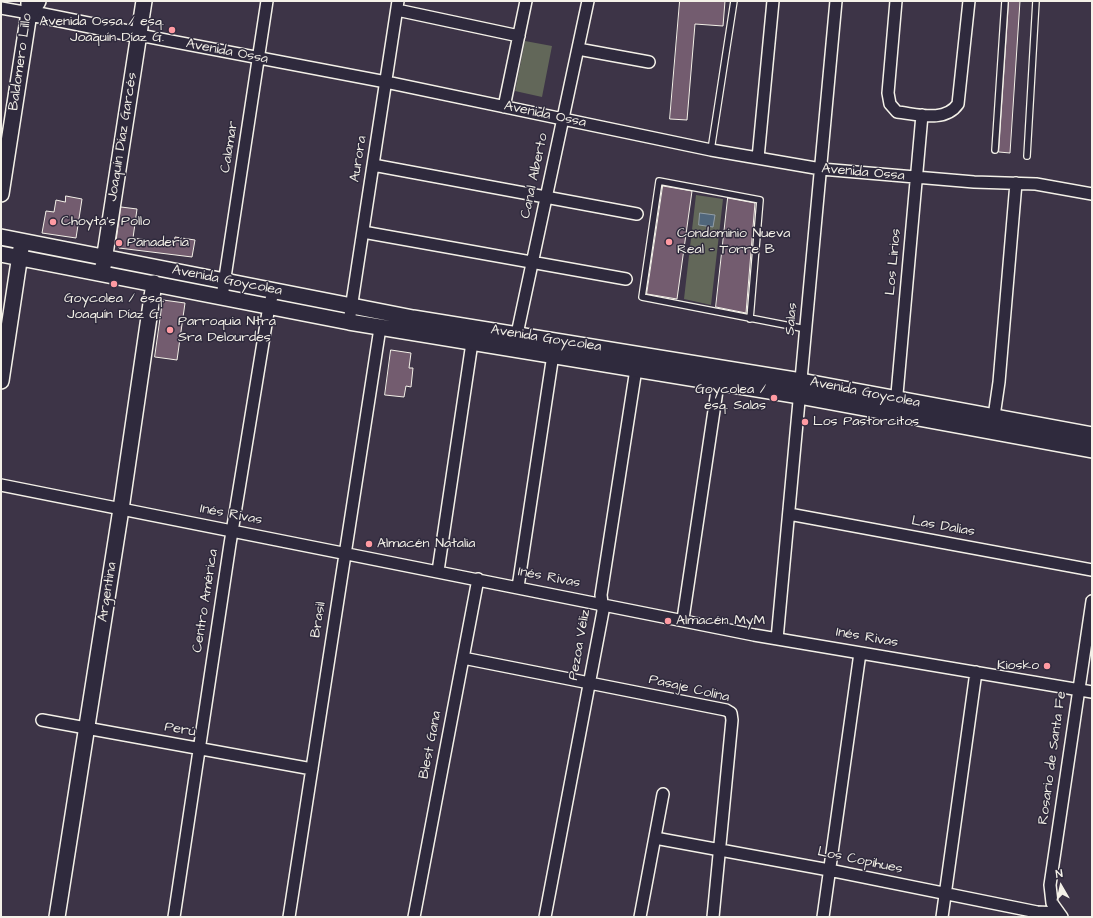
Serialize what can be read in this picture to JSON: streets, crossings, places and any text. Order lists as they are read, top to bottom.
{
  "streets": {
    "street": [
      "Avenida Ossa",
      "Baldomero Lillo",
      "Joaquín Díaz Garcés",
      "Calamar",
      "Aurora",
      "Canal Alberto",
      "Los Lirios",
      "Avenida Goycolea",
      "Salas",
      "Inés Rivas",
      "Las Dalias",
      "Argentina",
      "Centro América",
      "Brasil",
      "Pezoa Véliz",
      "Pasaje Colina",
      "Perú",
      "Blest Gana",
      "Rosario de Santa Fe",
      "Los Copihues"
    ]
  },
  "crossings": [
    ["Avenida Ossa", "Baldomero Lillo"],
    ["Avenida Ossa", "Joaquín Díaz Garcés"],
    ["Avenida Ossa", "Calamar"],
    ["Avenida Ossa", "Aurora"],
    ["Avenida Ossa", "Canal Alberto"],
    ["Avenida Ossa", "Los Lirios"],
    ["Avenida Ossa", "Salas"],
    ["Joaquín Díaz Garcés", "Avenida Goycolea"],
    ["Calamar", "Avenida Goycolea"],
    ["Aurora", "Avenida Goycolea"],
    ["Canal Alberto", "Avenida Goycolea"],
    ["Los Lirios", "Avenida Goycolea"],
    ["Avenida Goycolea", "Salas"],
    ["Avenida Goycolea", "Argentina"],
    ["Avenida Goycolea", "Centro América"],
    ["Avenida Goycolea", "Brasil"],
    ["Avenida Goycolea", "Pezoa Véliz"],
    ["Salas", "Inés Rivas"],
    ["Salas", "Las Dalias"],
    ["Inés Rivas", "Argentina"],
    ["Inés Rivas", "Centro América"],
    ["Inés Rivas", "Brasil"],
    ["Inés Rivas", "Pezoa Véliz"],
    ["Inés Rivas", "Blest Gana"],
    ["Inés Rivas", "Rosario de Santa Fe"],
    ["Argentina", "Perú"],
    ["Centro América", "Perú"],
    ["Brasil", "Perú"],
    ["Pezoa Véliz", "Pasaje Colina"],
    ["Pasaje Colina", "Blest Gana"],
    ["Pasaje Colina", "Los Copihues"],
    ["Rosario de Santa Fe", "Los Copihues"]
  ],
  "places": [
    "Avenida Ossa / esq. Joaquín Díaz G.",
    "Choyta's Pollo",
    "Condominio Nueva Real - Torre B",
    "Panadería",
    "Goycolea / esq. Joaquín Díaz G.",
    "Parroquia Ntra Sra Delourdes",
    "Goycolea / esq. Salas",
    "Los Pastorcitos",
    "Almacén Natalia",
    "Almacén MyM",
    "Kiosko"
  ],
  "north": "top"
}
